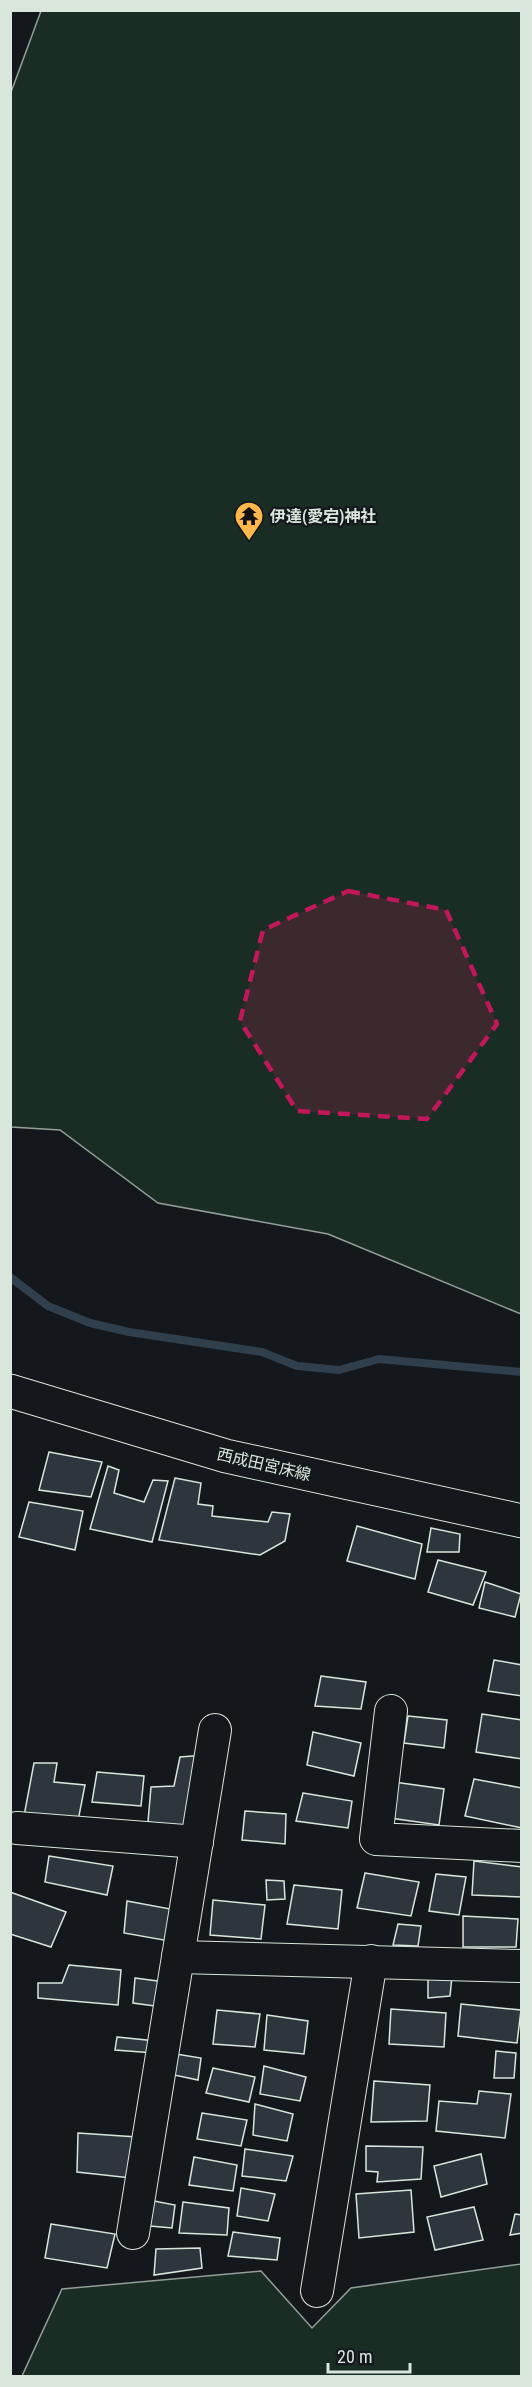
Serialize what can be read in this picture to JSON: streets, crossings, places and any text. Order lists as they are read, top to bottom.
{
  "streets": {
    "main road": ["西成田宮床線"]
  },
  "places": {
    "temple": ["伊達(愛宕)神社"]
  },
  "scale_bar": "20 m"
}
